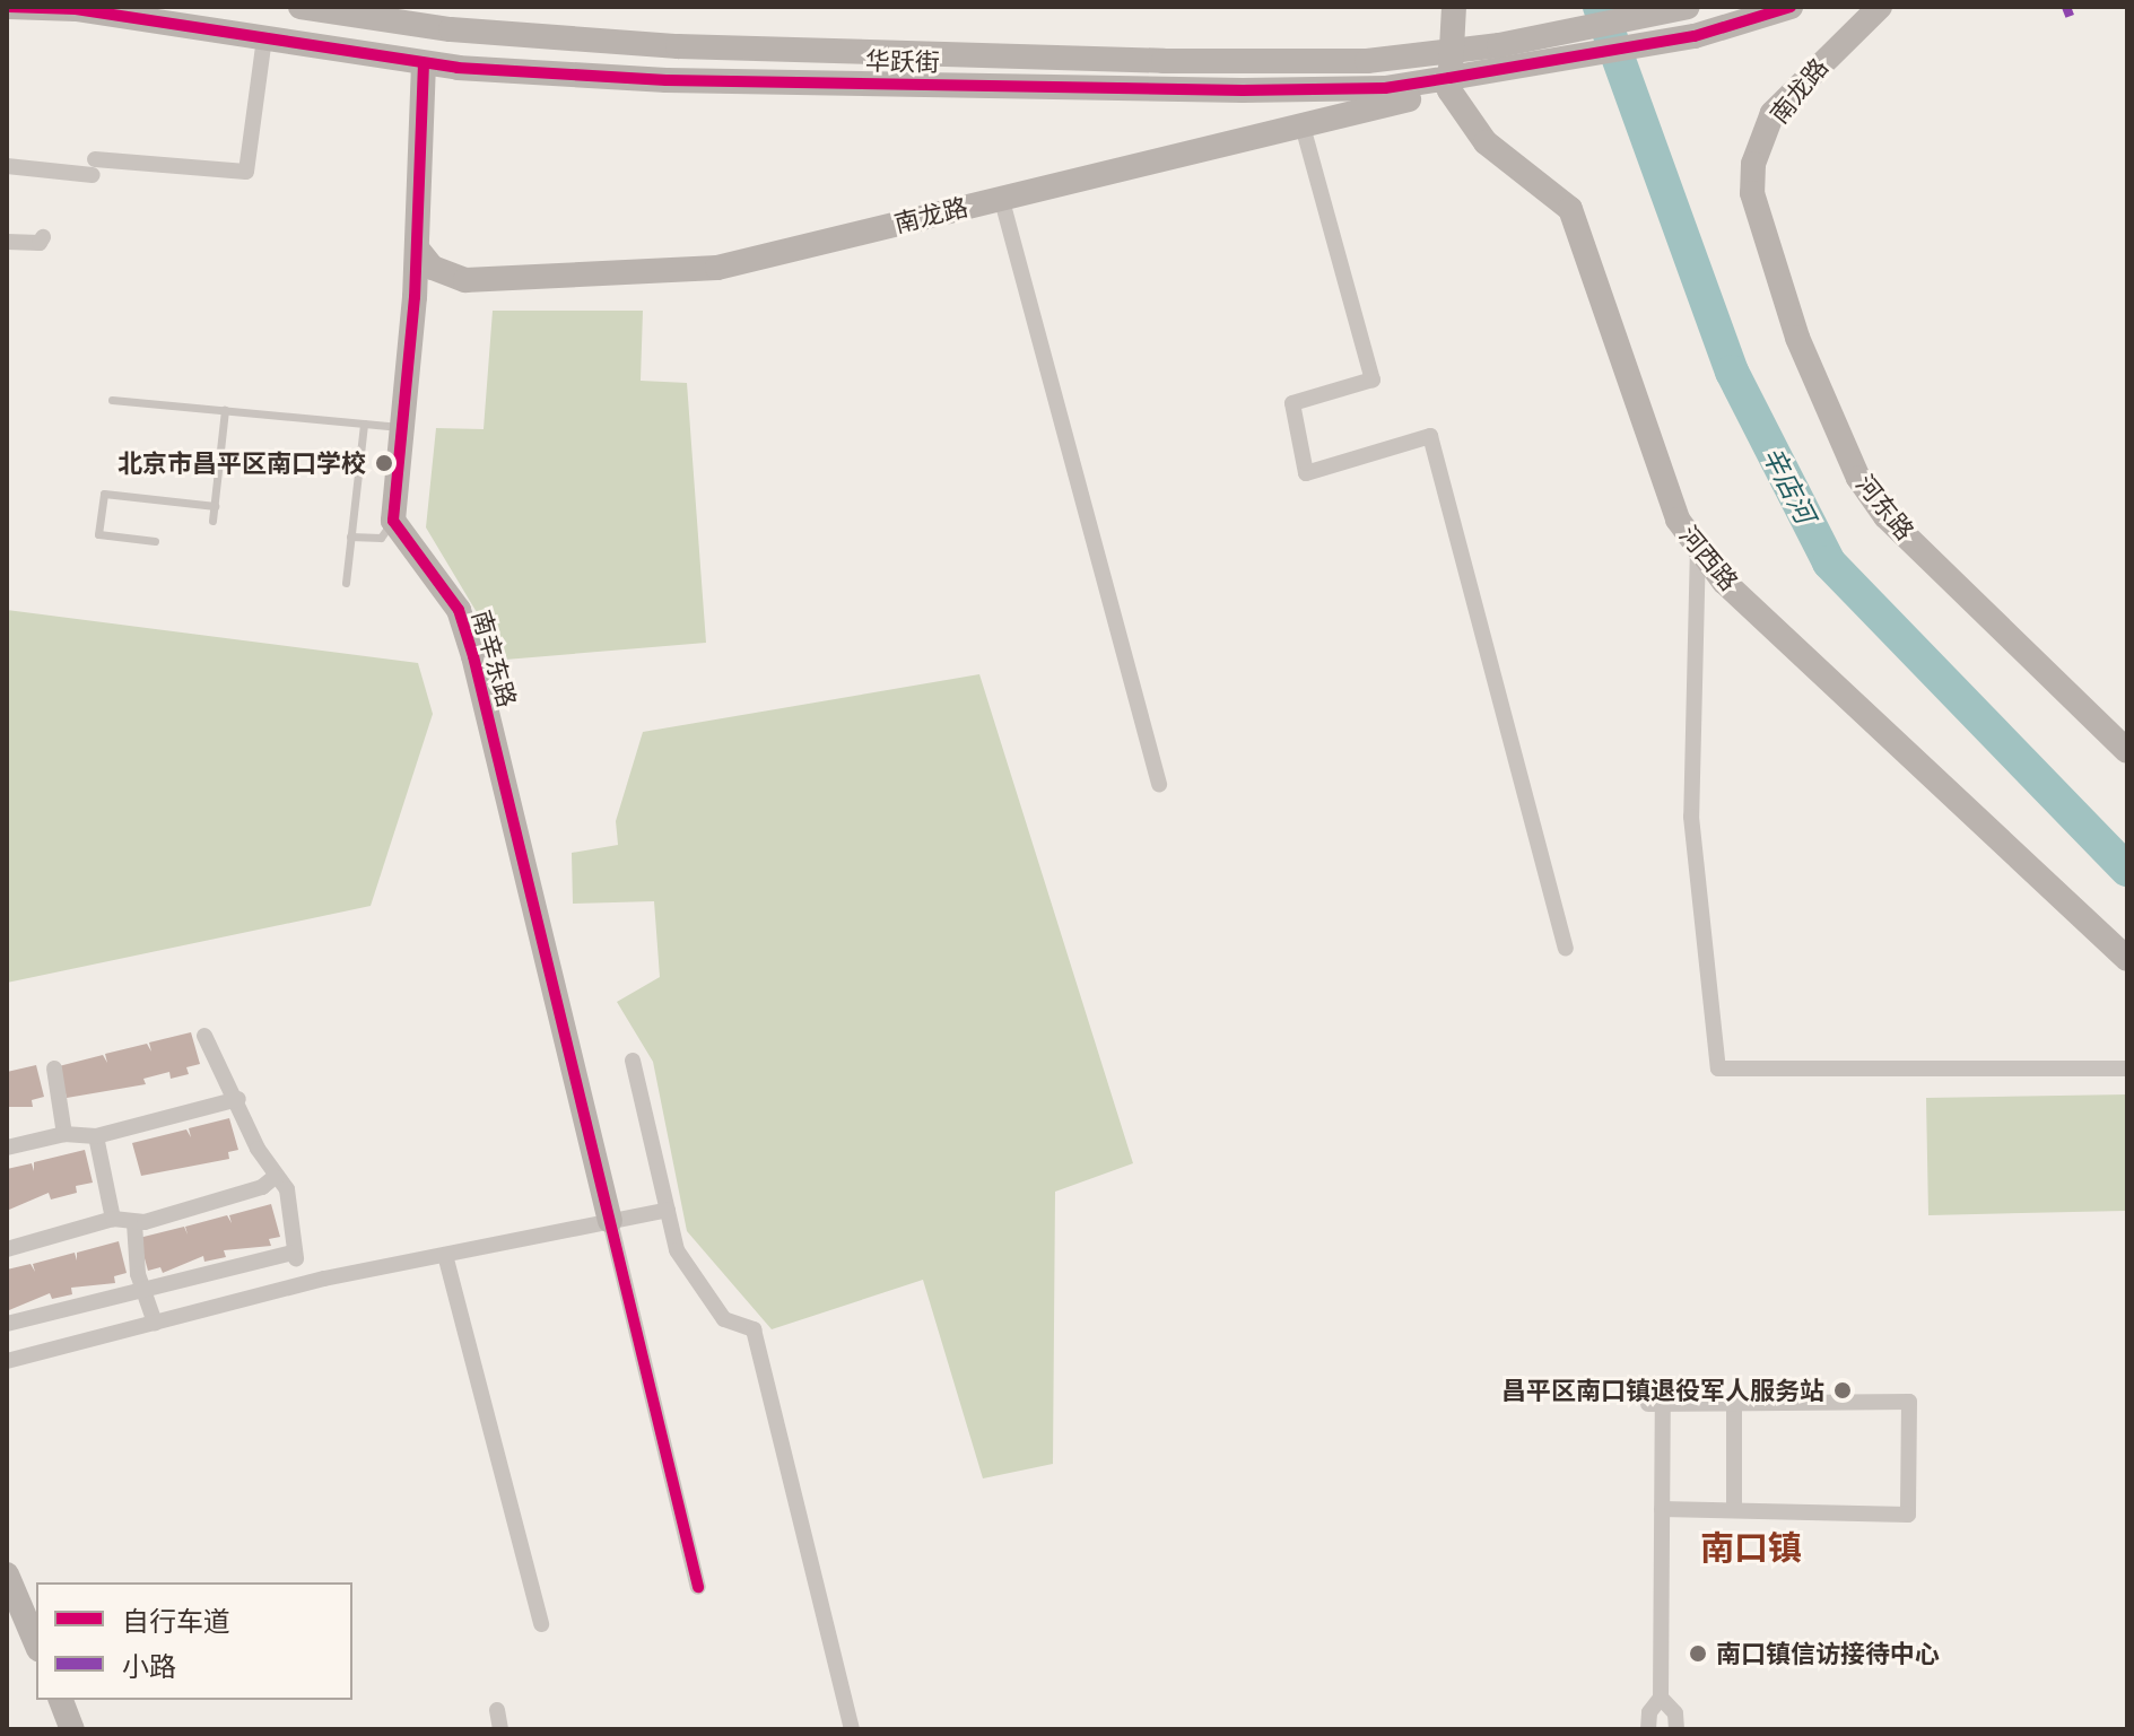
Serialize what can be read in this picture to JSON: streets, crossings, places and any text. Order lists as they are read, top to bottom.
{
  "streets": {
    "street": [
      "华跃街",
      "南龙路",
      "河东路",
      "河西路",
      "南辛东路"
    ]
  },
  "crossings": [
    ["华跃街", "南龙路"],
    ["华跃街", "河西路"],
    ["南龙路", "河东路"],
    ["南龙路", "河西路"]
  ],
  "districts": ["南口镇"],
  "water": ["辛店河"],
  "places": ["北京市昌平区南口学校", "昌平区南口镇退役军人服务站", "南口镇信访接待中心"],
  "legend": ["自行车道", "小路"]
}
